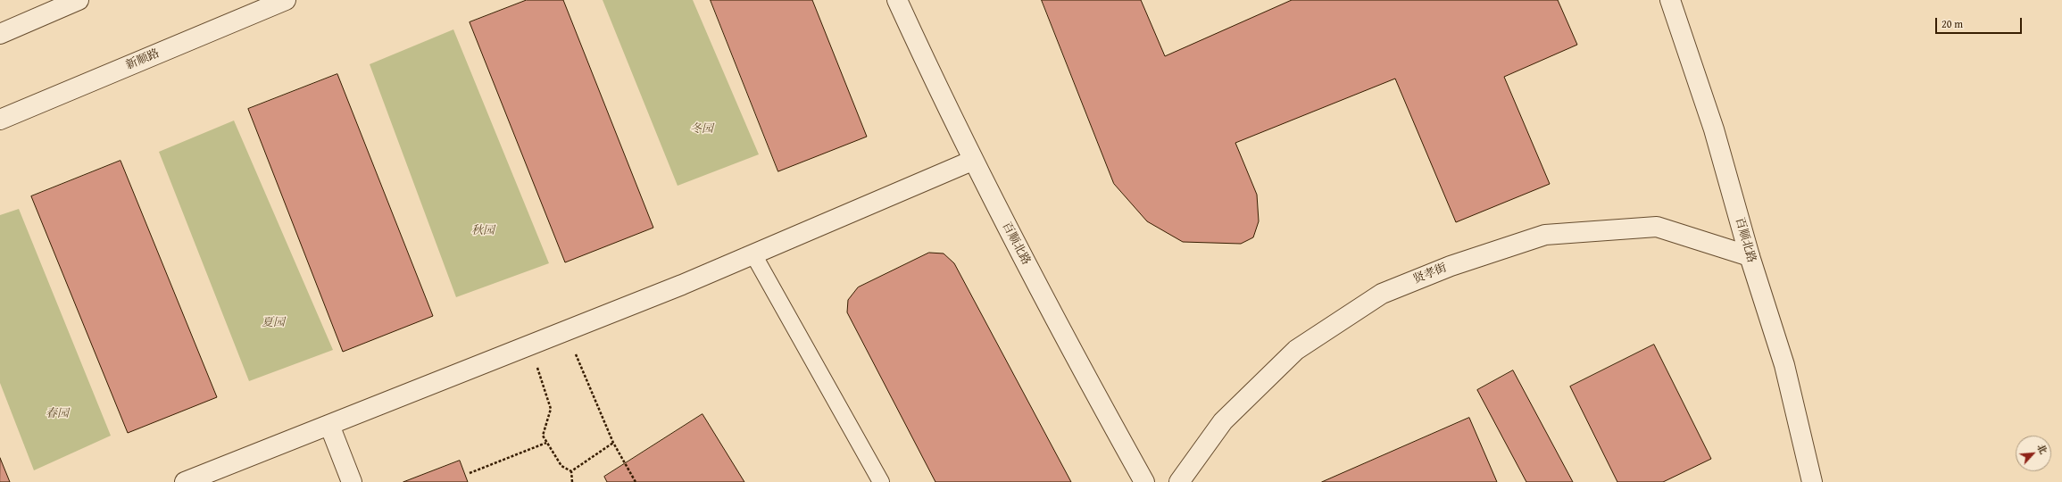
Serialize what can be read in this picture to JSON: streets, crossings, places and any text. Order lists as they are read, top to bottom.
{
  "streets": {
    "street": ["新顺路", "百顺北路", "贤孝街"]
  },
  "crossings": [
    ["百顺北路", "贤孝街"]
  ],
  "parks": [
    "冬园",
    "秋园",
    "夏园",
    "春园"
  ],
  "scale_bar": "20 m",
  "north": "top right"
}
